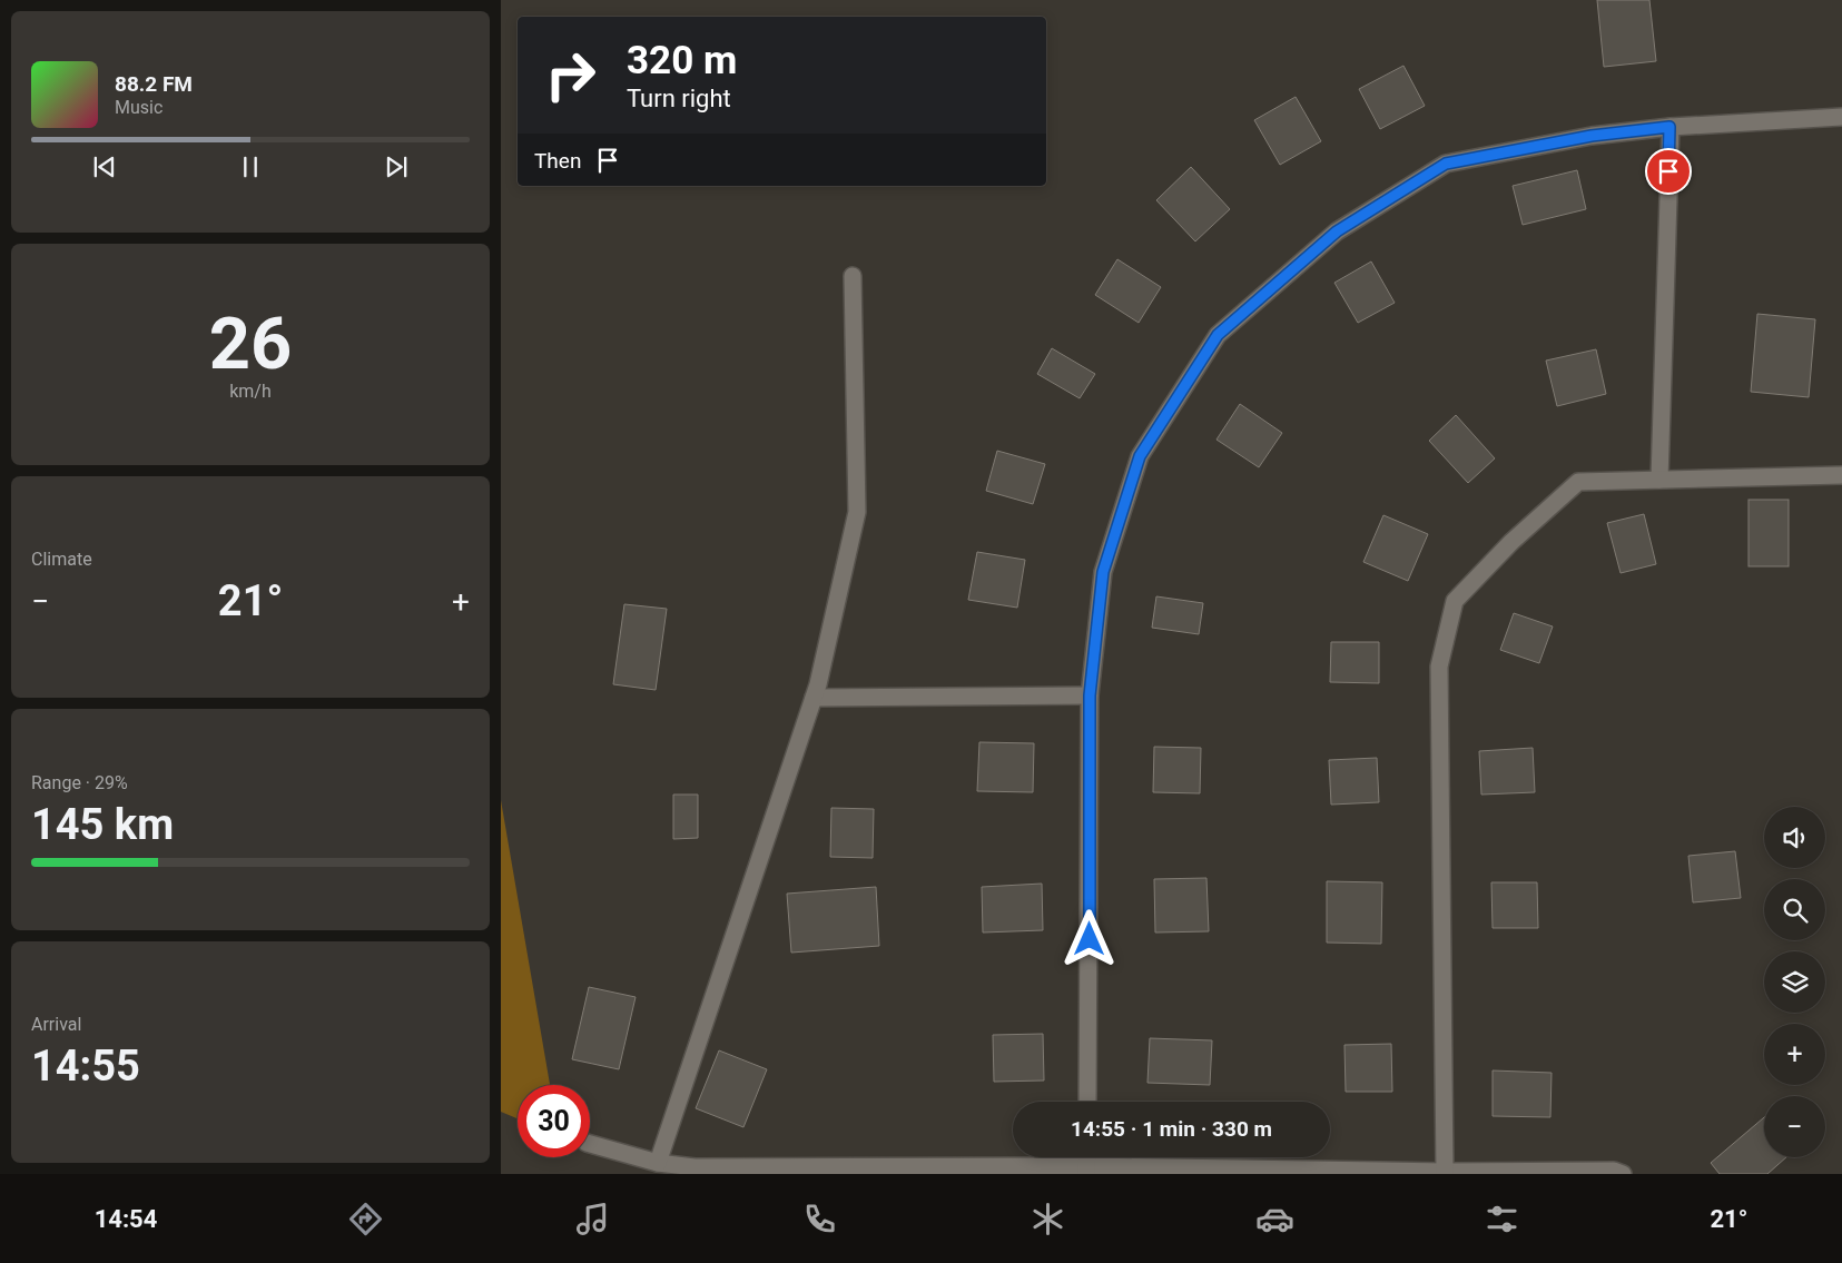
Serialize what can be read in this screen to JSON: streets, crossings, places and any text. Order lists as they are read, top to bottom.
{
  "page": {
    "turn": ["320 m", "Turn right"],
    "song": ["88.2 FM", "Music"],
    "then": "Then",
    "tile": [
      ["26", "km/h"],
      "Climate",
      ["Range · 29%", "145 km"],
      ["Arrival", "14:55"]
    ],
    "heat": ["−", "21°", "+"],
    "map_buttons": ["+", "−"],
    "limit": "30",
    "trip": "14:55 · 1 min · 330 m",
    "tabs": ["14:54", "21°"]
  }
}
